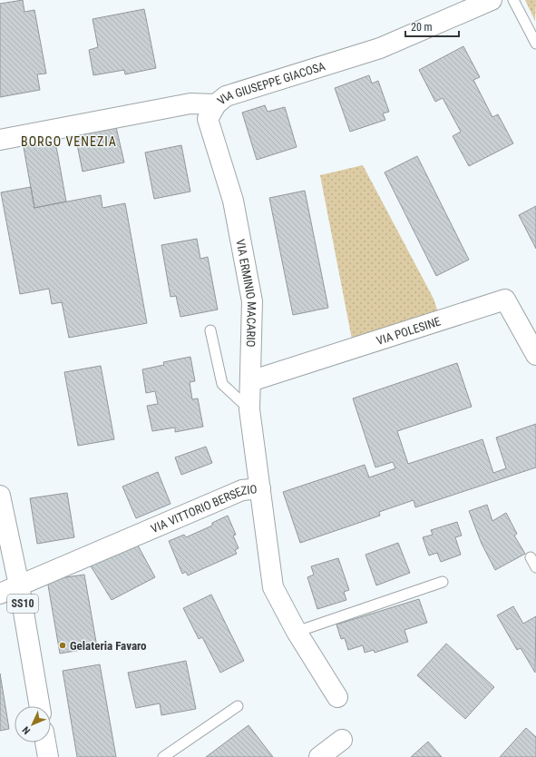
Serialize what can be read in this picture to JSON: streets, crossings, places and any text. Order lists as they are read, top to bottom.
{
  "streets": {
    "street": [
      "VIA GIUSEPPE GIACOSA",
      "VIA ERMINIO MACARIO",
      "VIA POLESINE",
      "VIA VITTORIO BERSEZIO",
      "SS10"
    ]
  },
  "crossings": [
    ["VIA GIUSEPPE GIACOSA", "VIA ERMINIO MACARIO"],
    ["VIA ERMINIO MACARIO", "VIA POLESINE"],
    ["VIA ERMINIO MACARIO", "VIA VITTORIO BERSEZIO"],
    ["VIA VITTORIO BERSEZIO", "SS10"]
  ],
  "districts": ["BORGO VENEZIA"],
  "places": ["Gelateria Favaro"],
  "scale_bar": "20 m",
  "north": "bottom left"
}
